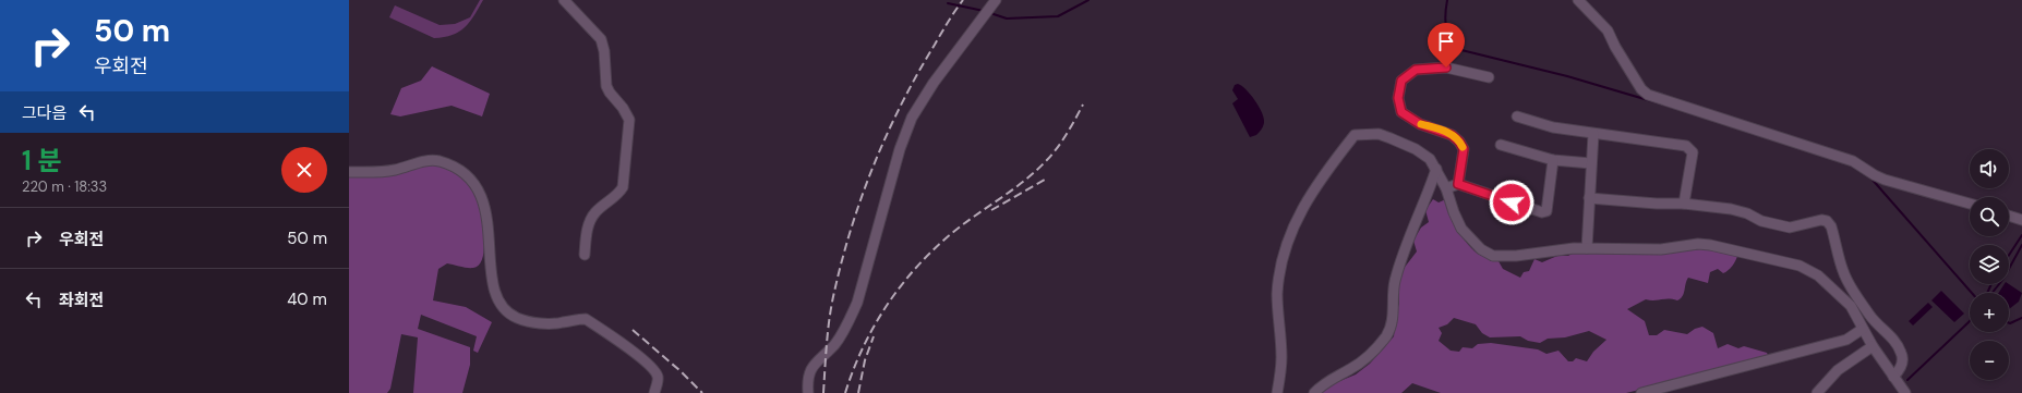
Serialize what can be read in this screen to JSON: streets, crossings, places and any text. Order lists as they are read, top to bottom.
{
  "page": {
    "turn": ["50 m", "우회전"],
    "then": "그다음",
    "heading": ["1 분", "220 m · 18:33"],
    "map_buttons": ["+", "−"],
    "list": [
      {
        "name": "우회전",
        "value": "50 m"
      },
      {
        "name": "좌회전",
        "value": "40 m"
      }
    ]
  }
}
